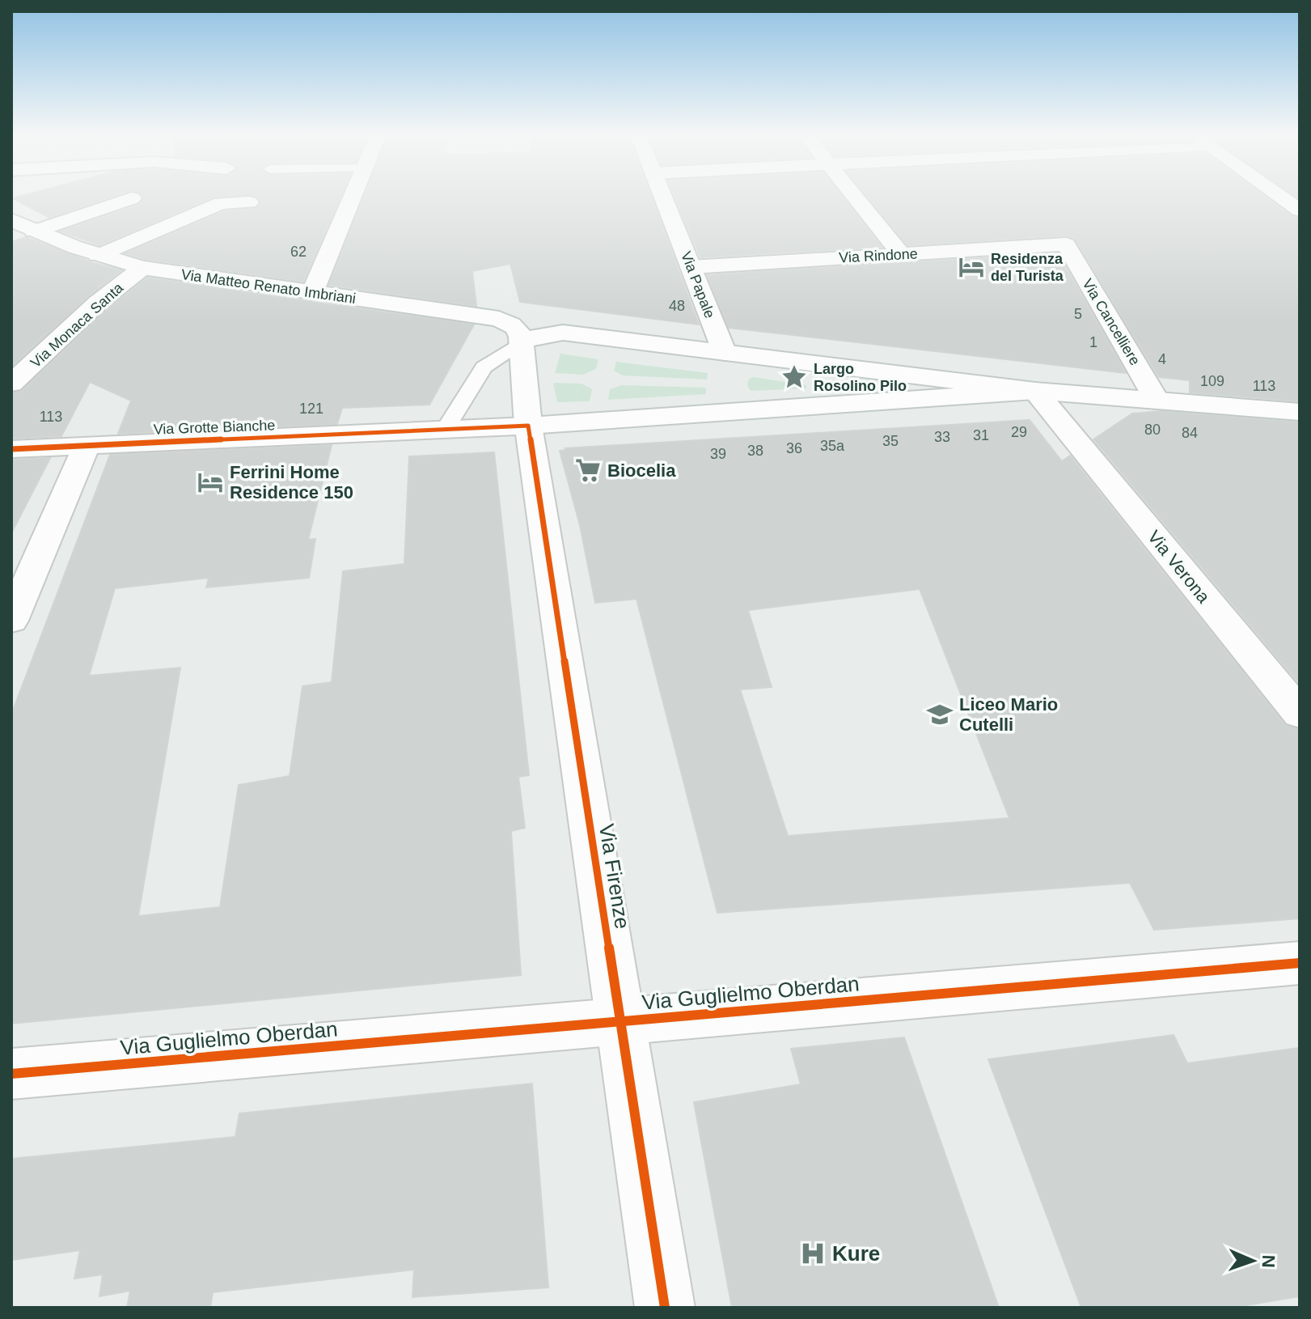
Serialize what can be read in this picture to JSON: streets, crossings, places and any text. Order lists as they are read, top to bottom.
{
  "streets": {
    "street": [
      "Via Rindone",
      "Via Papale",
      "Via Matteo Renato Imbriani",
      "Via Cancelliere",
      "Via Monaca Santa",
      "Via Grotte Bianche",
      "Via Verona",
      "Via Firenze",
      "Via Guglielmo Oberdan"
    ]
  },
  "crossings": [
    ["Via Rindone", "Via Papale"],
    ["Via Rindone", "Via Cancelliere"],
    ["Via Matteo Renato Imbriani", "Via Monaca Santa"],
    ["Via Matteo Renato Imbriani", "Via Firenze"],
    ["Via Grotte Bianche", "Via Verona"],
    ["Via Grotte Bianche", "Via Firenze"],
    ["Via Firenze", "Via Guglielmo Oberdan"]
  ],
  "places": {
    "hotel": ["Residenza del Turista", "Ferrini Home Residence 150"],
    "place": ["Largo Rosolino Pilo"],
    "supermarket": ["Biocelia"],
    "school or university": ["Liceo Mario Cutelli"],
    "hospital": ["Kure"]
  },
  "house_numbers": [
    "62",
    "48",
    "5",
    "1",
    "4",
    "109",
    "113",
    "121",
    "113",
    "80",
    "29",
    "84",
    "31",
    "33",
    "35",
    "35a",
    "36",
    "38",
    "39"
  ],
  "north": "right"
}
